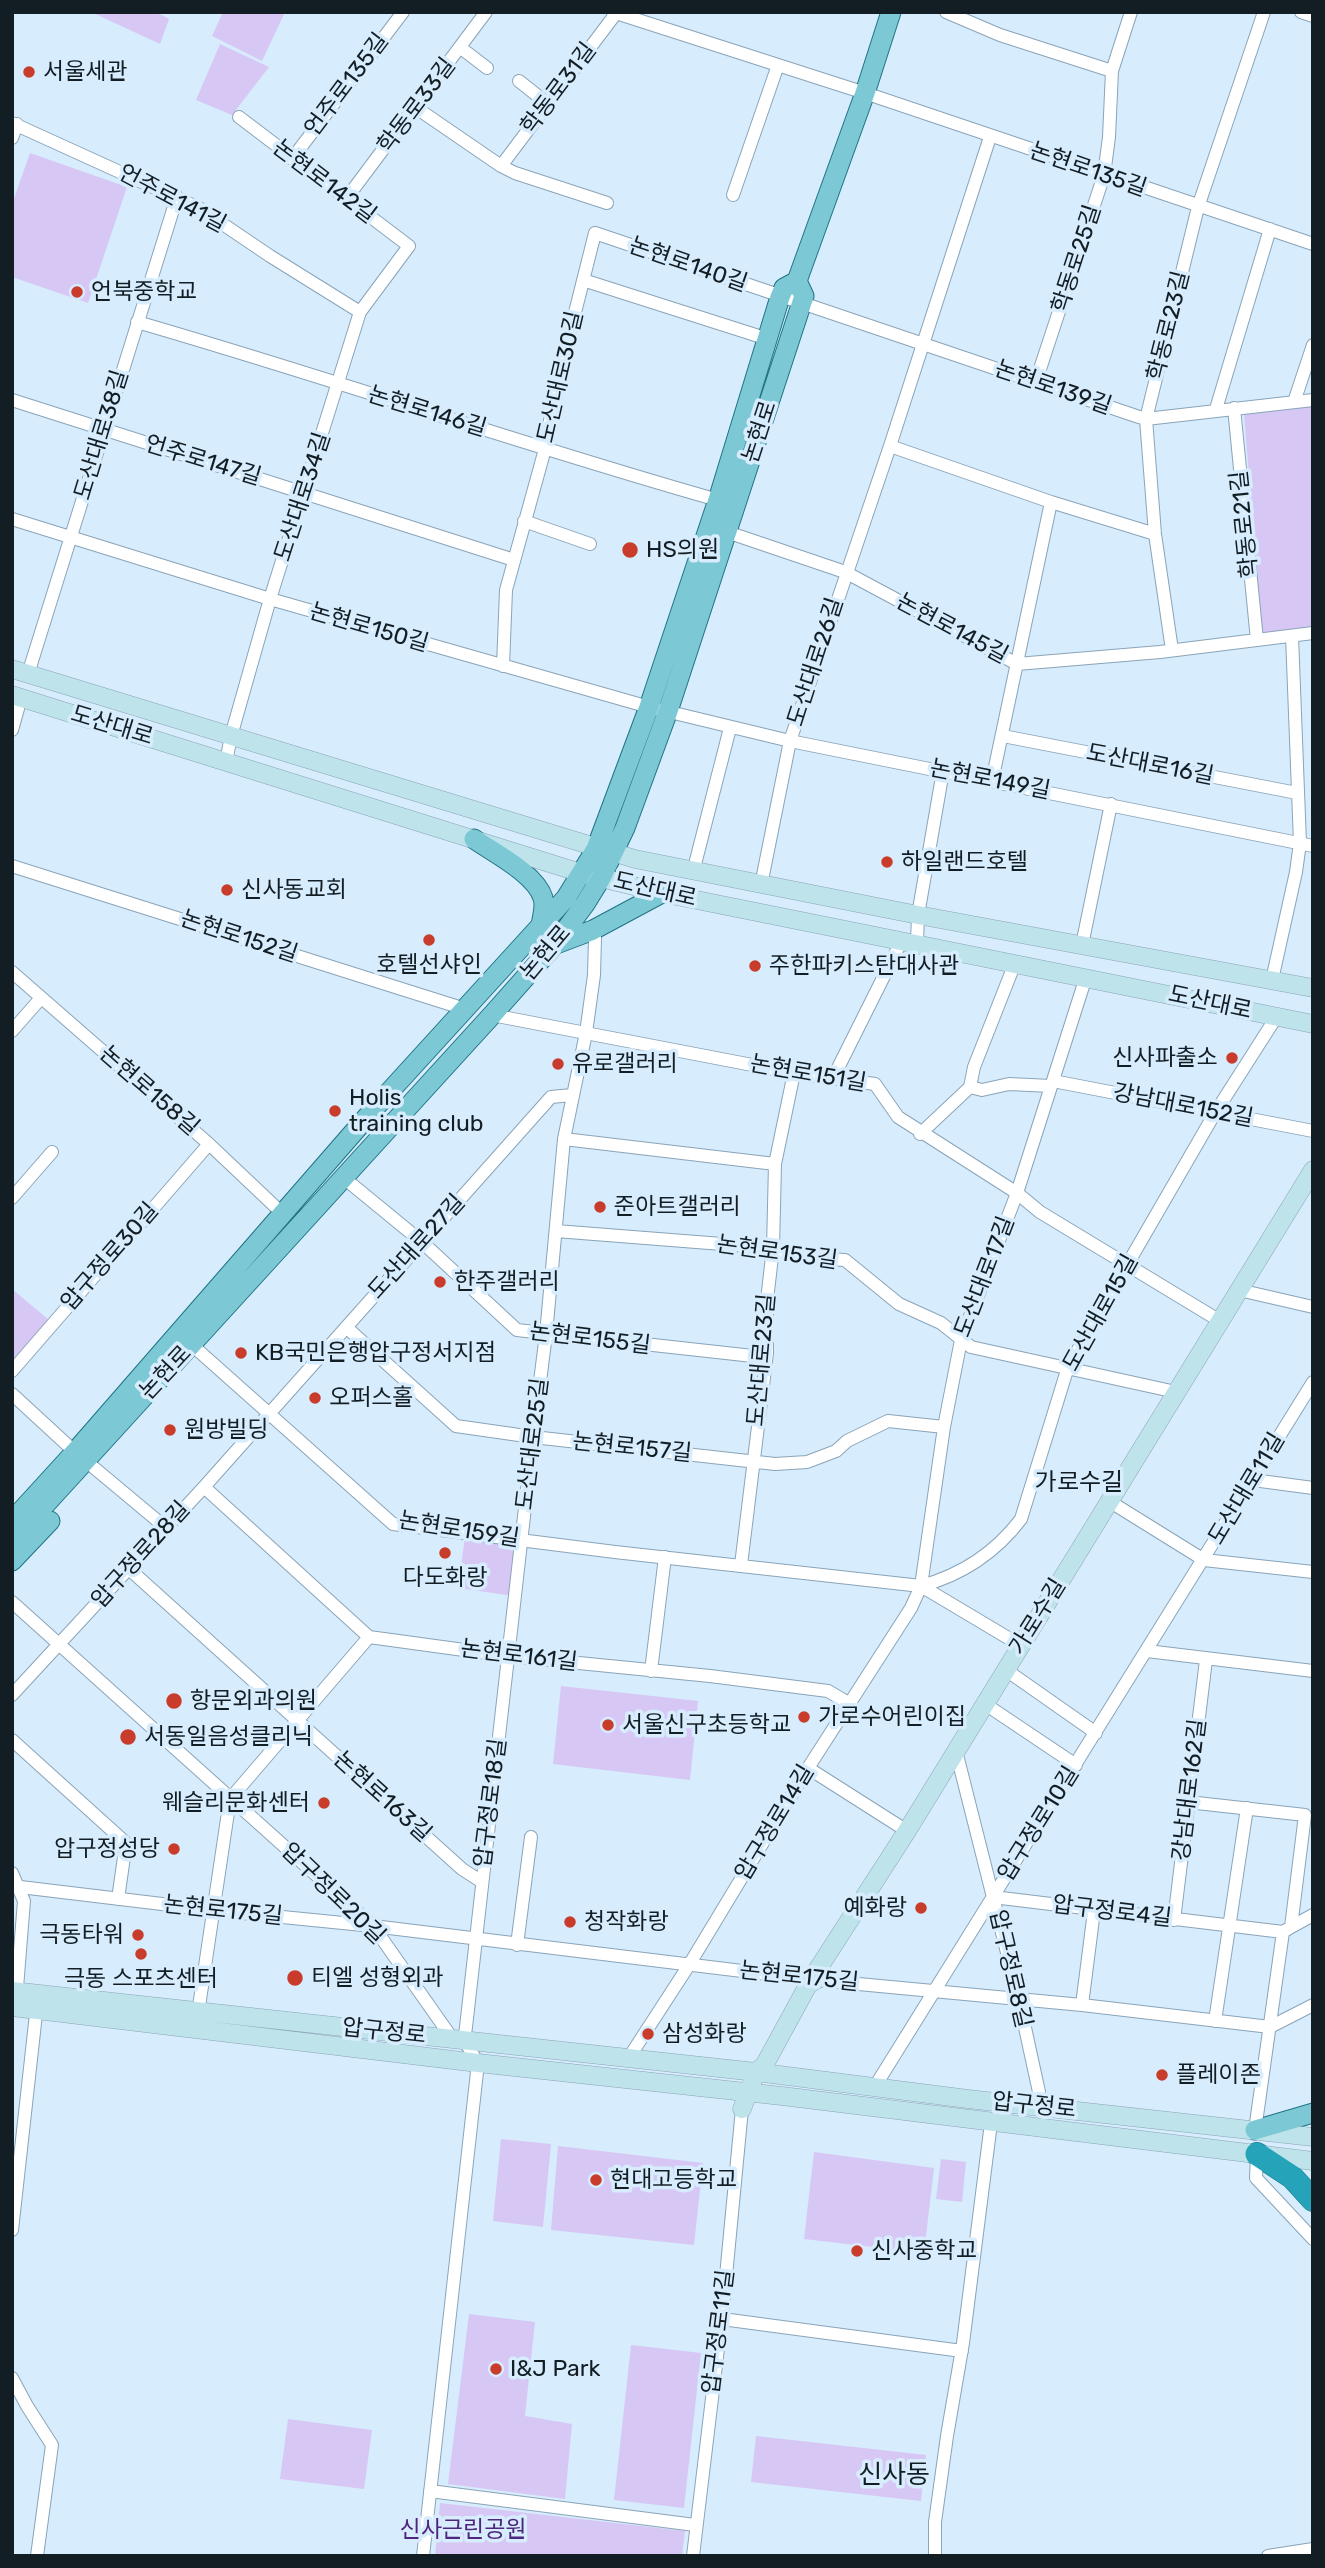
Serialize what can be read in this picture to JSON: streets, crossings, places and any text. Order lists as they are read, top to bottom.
{
  "streets": {
    "main road": [
      "논현로",
      "도산대로",
      "가로수길",
      "압구정로"
    ],
    "street": [
      "언주로135길",
      "학동로31길",
      "학동로33길",
      "논현로135길",
      "논현로142길",
      "언주로141길",
      "학동로25길",
      "논현로140길",
      "학동로23길",
      "도산대로30길",
      "논현로139길",
      "논현로146길",
      "도산대로38길",
      "언주로147길",
      "도산대로34길",
      "학동로21길",
      "논현로150길",
      "논현로145길",
      "도산대로26길",
      "도산대로16길",
      "논현로149길",
      "논현로152길",
      "논현로151길",
      "논현로158길",
      "강남대로152길",
      "도산대로27길",
      "논현로153길",
      "압구정로30길",
      "도산대로17길",
      "도산대로15길",
      "논현로155길",
      "도산대로23길",
      "도산대로25길",
      "논현로157길",
      "도산대로11길",
      "논현로159길",
      "압구정로28길",
      "논현로161길",
      "강남대로162길",
      "논현로163길",
      "압구정로18길",
      "압구정로14길",
      "압구정로10길",
      "압구정로20길",
      "논현로175길",
      "압구정로4길",
      "압구정로8길",
      "압구정로11길"
    ]
  },
  "crossings": [
    ["언주로135길", "논현로142길"],
    ["학동로31길", "논현로135길"],
    ["학동로33길", "논현로142길"],
    ["논현로135길", "학동로25길"],
    ["논현로135길", "학동로23길"],
    ["논현로135길", "논현로"],
    ["논현로135길", "도산대로26길"],
    ["논현로142길", "도산대로34길"],
    ["언주로141길", "도산대로38길"],
    ["언주로141길", "도산대로34길"],
    ["학동로25길", "논현로139길"],
    ["논현로140길", "도산대로30길"],
    ["논현로140길", "논현로139길"],
    ["논현로140길", "논현로"],
    ["학동로23길", "논현로139길"],
    ["학동로23길", "논현로145길"],
    ["도산대로30길", "논현로146길"],
    ["도산대로30길", "언주로147길"],
    ["도산대로30길", "논현로150길"],
    ["논현로139길", "논현로"],
    ["논현로139길", "학동로21길"],
    ["논현로139길", "도산대로26길"],
    ["논현로146길", "논현로"],
    ["논현로146길", "도산대로38길"],
    ["논현로146길", "도산대로34길"],
    ["논현로", "논현로150길"],
    ["논현로", "논현로145길"],
    ["논현로", "도산대로"],
    ["논현로", "논현로149길"],
    ["논현로", "논현로152길"],
    ["논현로", "논현로151길"],
    ["논현로", "논현로158길"],
    ["논현로", "논현로155길"],
    ["논현로", "논현로159길"],
    ["도산대로38길", "언주로147길"],
    ["도산대로38길", "논현로150길"],
    ["도산대로38길", "도산대로"],
    ["언주로147길", "도산대로34길"],
    ["도산대로34길", "논현로150길"],
    ["도산대로34길", "도산대로"],
    ["학동로21길", "논현로145길"],
    ["논현로150길", "논현로149길"],
    ["논현로145길", "도산대로26길"],
    ["도산대로26길", "도산대로"],
    ["도산대로26길", "논현로149길"],
    ["도산대로", "도산대로17길"],
    ["도산대로", "도산대로15길"],
    ["논현로151길", "도산대로17길"],
    ["논현로151길", "도산대로15길"],
    ["논현로151길", "도산대로23길"],
    ["논현로151길", "도산대로25길"],
    ["논현로151길", "가로수길"],
    ["논현로158길", "압구정로30길"],
    ["강남대로152길", "도산대로17길"],
    ["강남대로152길", "도산대로15길"],
    ["도산대로27길", "논현로155길"],
    ["도산대로27길", "도산대로25길"],
    ["도산대로27길", "논현로157길"],
    ["도산대로27길", "논현로159길"],
    ["도산대로27길", "압구정로28길"],
    ["논현로153길", "도산대로17길"],
    ["논현로153길", "도산대로15길"],
    ["논현로153길", "도산대로23길"],
    ["논현로153길", "도산대로25길"],
    ["논현로153길", "가로수길"],
    ["도산대로17길", "도산대로15길"],
    ["도산대로17길", "논현로157길"],
    ["도산대로17길", "논현로159길"],
    ["도산대로17길", "압구정로14길"],
    ["도산대로15길", "논현로159길"],
    ["도산대로15길", "압구정로14길"],
    ["논현로155길", "도산대로23길"],
    ["논현로155길", "도산대로25길"],
    ["도산대로23길", "논현로157길"],
    ["도산대로23길", "논현로159길"],
    ["도산대로25길", "논현로157길"],
    ["도산대로25길", "논현로159길"],
    ["도산대로25길", "압구정로18길"],
    ["도산대로11길", "압구정로10길"],
    ["논현로159길", "압구정로28길"],
    ["논현로159길", "가로수길"],
    ["논현로159길", "압구정로18길"],
    ["논현로159길", "압구정로14길"],
    ["압구정로28길", "논현로163길"],
    ["압구정로28길", "압구정로20길"],
    ["가로수길", "논현로175길"],
    ["가로수길", "압구정로8길"],
    ["가로수길", "압구정로"],
    ["논현로161길", "압구정로18길"],
    ["논현로161길", "압구정로14길"],
    ["강남대로162길", "압구정로4길"],
    ["논현로163길", "압구정로18길"],
    ["압구정로18길", "압구정로20길"],
    ["압구정로18길", "논현로175길"],
    ["압구정로18길", "압구정로"],
    ["압구정로14길", "논현로175길"],
    ["압구정로14길", "압구정로"],
    ["압구정로10길", "논현로175길"],
    ["압구정로10길", "압구정로4길"],
    ["압구정로10길", "압구정로8길"],
    ["압구정로10길", "압구정로"],
    ["압구정로20길", "논현로175길"],
    ["압구정로20길", "압구정로"],
    ["논현로175길", "압구정로8길"],
    ["압구정로4길", "압구정로8길"],
    ["압구정로8길", "압구정로"],
    ["압구정로", "압구정로11길"]
  ],
  "districts": ["가로수길", "신사동"],
  "parks": ["신사근린공원"],
  "places": [
    "서울세관",
    "언북중학교",
    "HS의원",
    "하일랜드호텔",
    "신사동교회",
    "호텔선샤인",
    "주한파키스탄대사관",
    "신사파출소",
    "유로갤러리",
    "Holis training club",
    "준아트갤러리",
    "한주갤러리",
    "KB국민은행압구정서지점",
    "오퍼스홀",
    "원방빌딩",
    "다도화랑",
    "항문외과의원",
    "가로수어린이집",
    "서울신구초등학교",
    "서동일음성클리닉",
    "웨슬리문화센터",
    "압구정성당",
    "예화랑",
    "청작화랑",
    "극동타워",
    "극동 스포츠센터",
    "티엘 성형외과",
    "삼성화랑",
    "플레이존",
    "현대고등학교",
    "신사중학교",
    "I&J Park"
  ]
}
